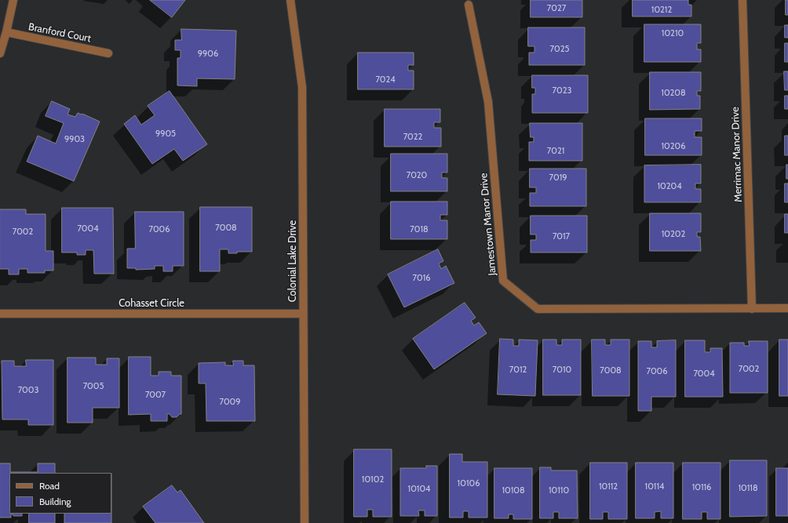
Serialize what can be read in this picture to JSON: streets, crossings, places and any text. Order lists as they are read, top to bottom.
{
  "streets": {
    "street": [
      "Branford Court",
      "Merrimac Manor Drive",
      "Jamestown Manor Drive",
      "Colonial Lake Drive",
      "Cohasset Circle"
    ]
  },
  "crossings": [
    ["Merrimac Manor Drive", "Jamestown Manor Drive"],
    ["Colonial Lake Drive", "Cohasset Circle"]
  ],
  "house_numbers": [
    "7027",
    "10212",
    "10210",
    "7025",
    "9906",
    "7024",
    "7023",
    "10208",
    "9905",
    "7022",
    "9903",
    "10206",
    "7021",
    "7020",
    "7019",
    "10204",
    "7008",
    "7004",
    "7006",
    "7018",
    "7002",
    "10202",
    "7017",
    "7016",
    "7002",
    "7012",
    "7010",
    "7008",
    "7006",
    "7004",
    "7005",
    "7003",
    "7007",
    "7009",
    "10102",
    "10106",
    "10112",
    "10114",
    "10116",
    "10118",
    "10104",
    "10108",
    "10110"
  ],
  "legend": ["Road", "Building"]
}
